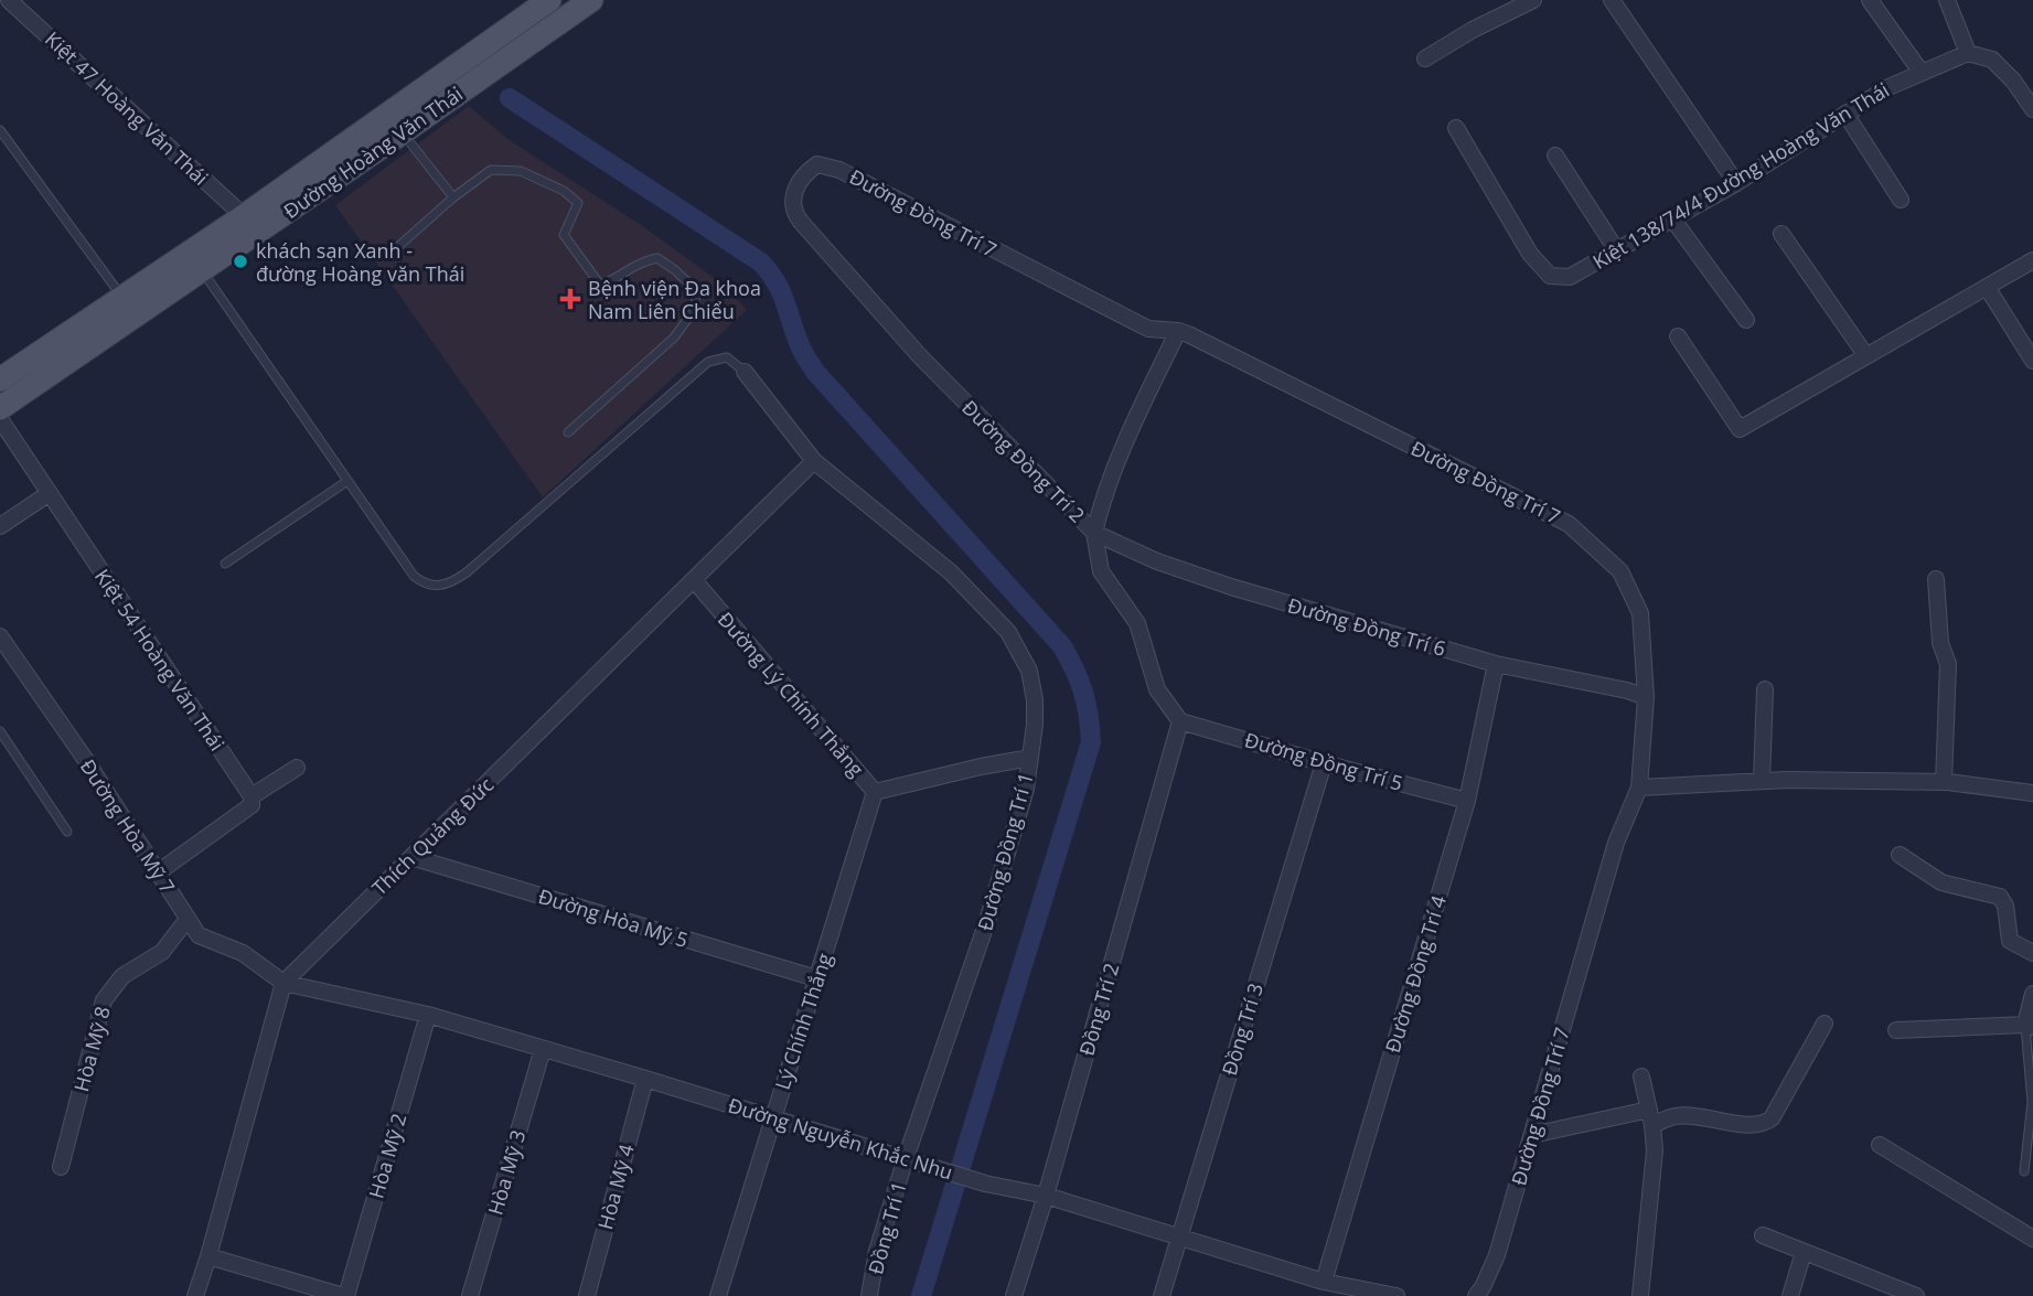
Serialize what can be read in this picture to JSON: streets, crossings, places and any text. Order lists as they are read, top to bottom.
{
  "streets": {
    "main road": ["Đường Hoàng Văn Thái"],
    "street": [
      "Kiệt 47 Hoàng Văn Thái",
      "Kiệt 138/74/4 Đường Hoàng Văn Thái",
      "Đường Đồng Trí 7",
      "Đường Đồng Trí 2",
      "Đường Đồng Trí 6",
      "Kiệt 54 Hoàng Văn Thái",
      "Đường Lý Chính Thắng",
      "Đường Đồng Trí 5",
      "Đường Hòa Mỹ 7",
      "Thích Quảng Đức",
      "Đường Đồng Trí 1",
      "Đường Hòa Mỹ 5",
      "Đường Đồng Trí 4",
      "Đồng Trí 2",
      "Lý Chính Thắng",
      "Đồng Trí 3",
      "Hòa Mỹ 8",
      "Đường Nguyễn Khắc Nhu",
      "Hòa Mỹ 2",
      "Hòa Mỹ 3",
      "Hòa Mỹ 4",
      "Đồng Trí 1"
    ]
  },
  "crossings": [
    ["Kiệt 47 Hoàng Văn Thái", "Đường Hoàng Văn Thái"],
    ["Đường Đồng Trí 7", "Đường Đồng Trí 2"],
    ["Đường Đồng Trí 7", "Đường Đồng Trí 6"],
    ["Đường Đồng Trí 2", "Đường Đồng Trí 6"],
    ["Đường Đồng Trí 2", "Đường Đồng Trí 5"],
    ["Đường Đồng Trí 2", "Đồng Trí 2"],
    ["Đường Đồng Trí 6", "Đường Đồng Trí 4"],
    ["Đường Lý Chính Thắng", "Thích Quảng Đức"],
    ["Đường Lý Chính Thắng", "Đường Đồng Trí 1"],
    ["Đường Lý Chính Thắng", "Lý Chính Thắng"],
    ["Đường Đồng Trí 5", "Đường Đồng Trí 4"],
    ["Đường Đồng Trí 5", "Đồng Trí 2"],
    ["Đường Đồng Trí 5", "Đồng Trí 3"],
    ["Đường Hòa Mỹ 7", "Thích Quảng Đức"],
    ["Đường Hòa Mỹ 7", "Hòa Mỹ 8"],
    ["Đường Hòa Mỹ 7", "Đường Nguyễn Khắc Nhu"],
    ["Thích Quảng Đức", "Đường Đồng Trí 1"],
    ["Thích Quảng Đức", "Đường Hòa Mỹ 5"],
    ["Thích Quảng Đức", "Đường Nguyễn Khắc Nhu"],
    ["Đường Đồng Trí 1", "Đường Nguyễn Khắc Nhu"],
    ["Đường Đồng Trí 1", "Đồng Trí 1"],
    ["Đường Hòa Mỹ 5", "Lý Chính Thắng"],
    ["Đường Đồng Trí 4", "Đường Nguyễn Khắc Nhu"],
    ["Đồng Trí 2", "Đường Nguyễn Khắc Nhu"],
    ["Lý Chính Thắng", "Đường Nguyễn Khắc Nhu"],
    ["Đồng Trí 3", "Đường Nguyễn Khắc Nhu"],
    ["Đường Nguyễn Khắc Nhu", "Hòa Mỹ 2"],
    ["Đường Nguyễn Khắc Nhu", "Hòa Mỹ 3"],
    ["Đường Nguyễn Khắc Nhu", "Hòa Mỹ 4"],
    ["Đường Nguyễn Khắc Nhu", "Đồng Trí 1"]
  ],
  "places": {
    "other": ["khách sạn Xanh - đường Hoàng văn Thái"],
    "health": ["Bệnh viện Đa khoa Nam Liên Chiểu"]
  }
}
